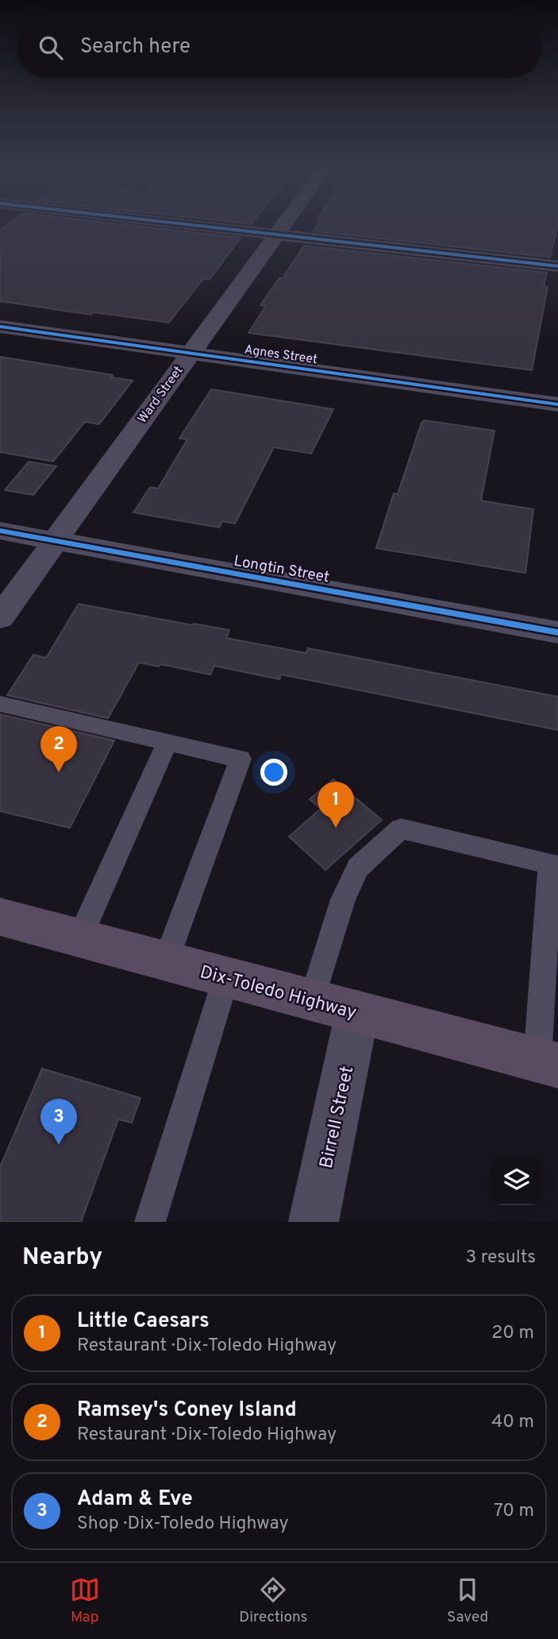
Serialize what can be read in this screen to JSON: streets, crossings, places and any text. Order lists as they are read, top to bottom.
{
  "streets": {
    "main road": ["Dix-Toledo Highway"],
    "street": [
      "Agnes Street",
      "Ward Street",
      "Longtin Street",
      "Birrell Street"
    ]
  },
  "crossings": [
    ["Agnes Street", "Ward Street"],
    ["Ward Street", "Longtin Street"],
    ["Dix-Toledo Highway", "Birrell Street"]
  ],
  "page": {
    "search": "Search here",
    "pins": ["2", "1", "3"],
    "heading": ["Nearby", "3 results"],
    "list": [
      {
        "mark": "1",
        "name": "Little Caesars",
        "note": "Restaurant · Dix-Toledo Highway",
        "value": "20 m"
      },
      {
        "mark": "2",
        "name": "Ramsey's Coney Island",
        "note": "Restaurant · Dix-Toledo Highway",
        "value": "40 m"
      },
      {
        "mark": "3",
        "name": "Adam & Eve",
        "note": "Shop · Dix-Toledo Highway",
        "value": "70 m"
      }
    ],
    "nav": ["Map", "Directions", "Saved"]
  }
}
